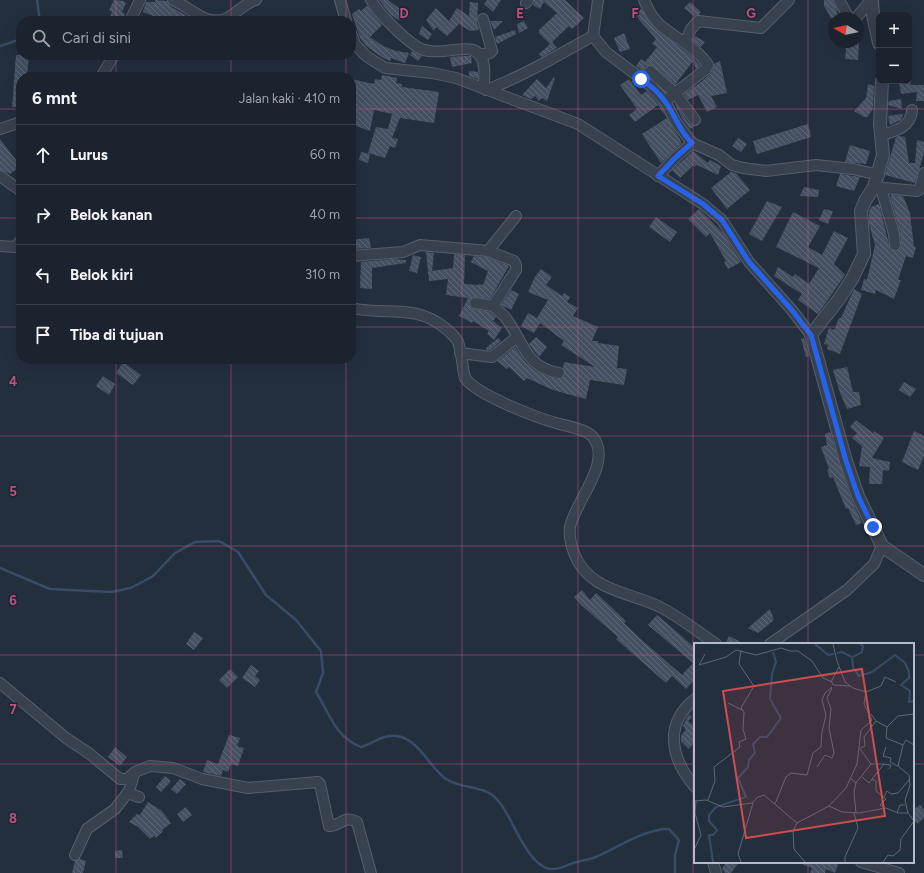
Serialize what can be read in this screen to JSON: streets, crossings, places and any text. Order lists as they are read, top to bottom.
{
  "north": "left",
  "page": {
    "map_buttons": ["+", "−"],
    "search": "Cari di sini",
    "heading": ["6 mnt", "Jalan kaki · 410 m"],
    "list": [
      ["Lurus", "60 m"],
      ["Belok kanan", "40 m"],
      ["Belok kiri", "310 m"],
      "Tiba di tujuan"
    ]
  },
  "grid": {
    "columns": [
      "D",
      "E",
      "F",
      "G"
    ],
    "rows": [
      "4",
      "5",
      "6",
      "7",
      "8"
    ]
  }
}
